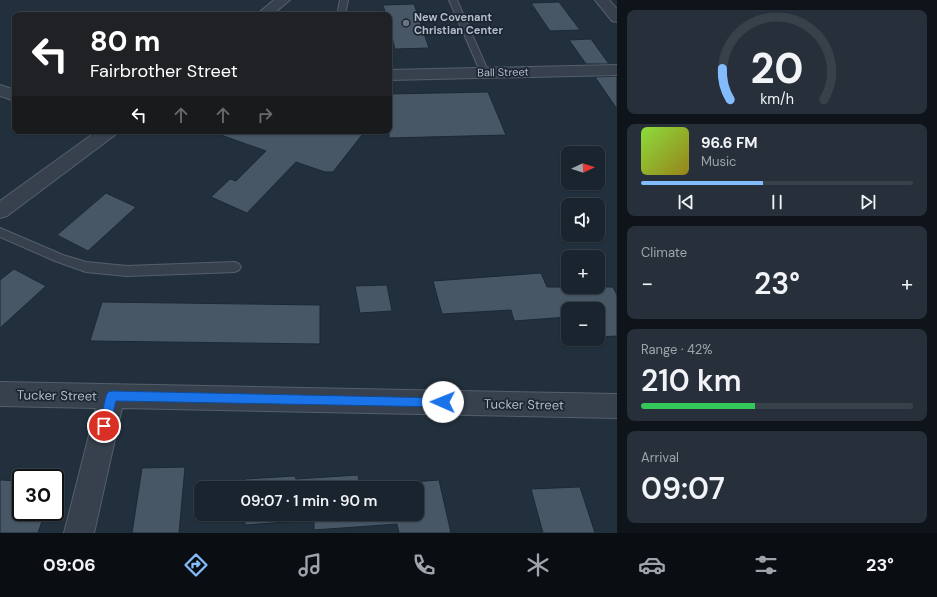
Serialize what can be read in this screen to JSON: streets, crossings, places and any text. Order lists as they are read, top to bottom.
{
  "streets": {
    "street": ["Ball Street", "Tucker Street"]
  },
  "places": ["New Covenant Christian Center"],
  "north": "right",
  "page": {
    "turn": ["80 m", "Fairbrother Street"],
    "song": ["96.6 FM", "Music"],
    "map_buttons": ["+", "−"],
    "tile": [
      "Climate",
      ["Range · 42%", "210 km"],
      ["Arrival", "09:07"]
    ],
    "heat": ["−", "23°", "+"],
    "limit": "30",
    "trip": "09:07 · 1 min · 90 m",
    "tabs": ["09:06", "23°"],
    "gauge": ["20", "km/h"]
  }
}
